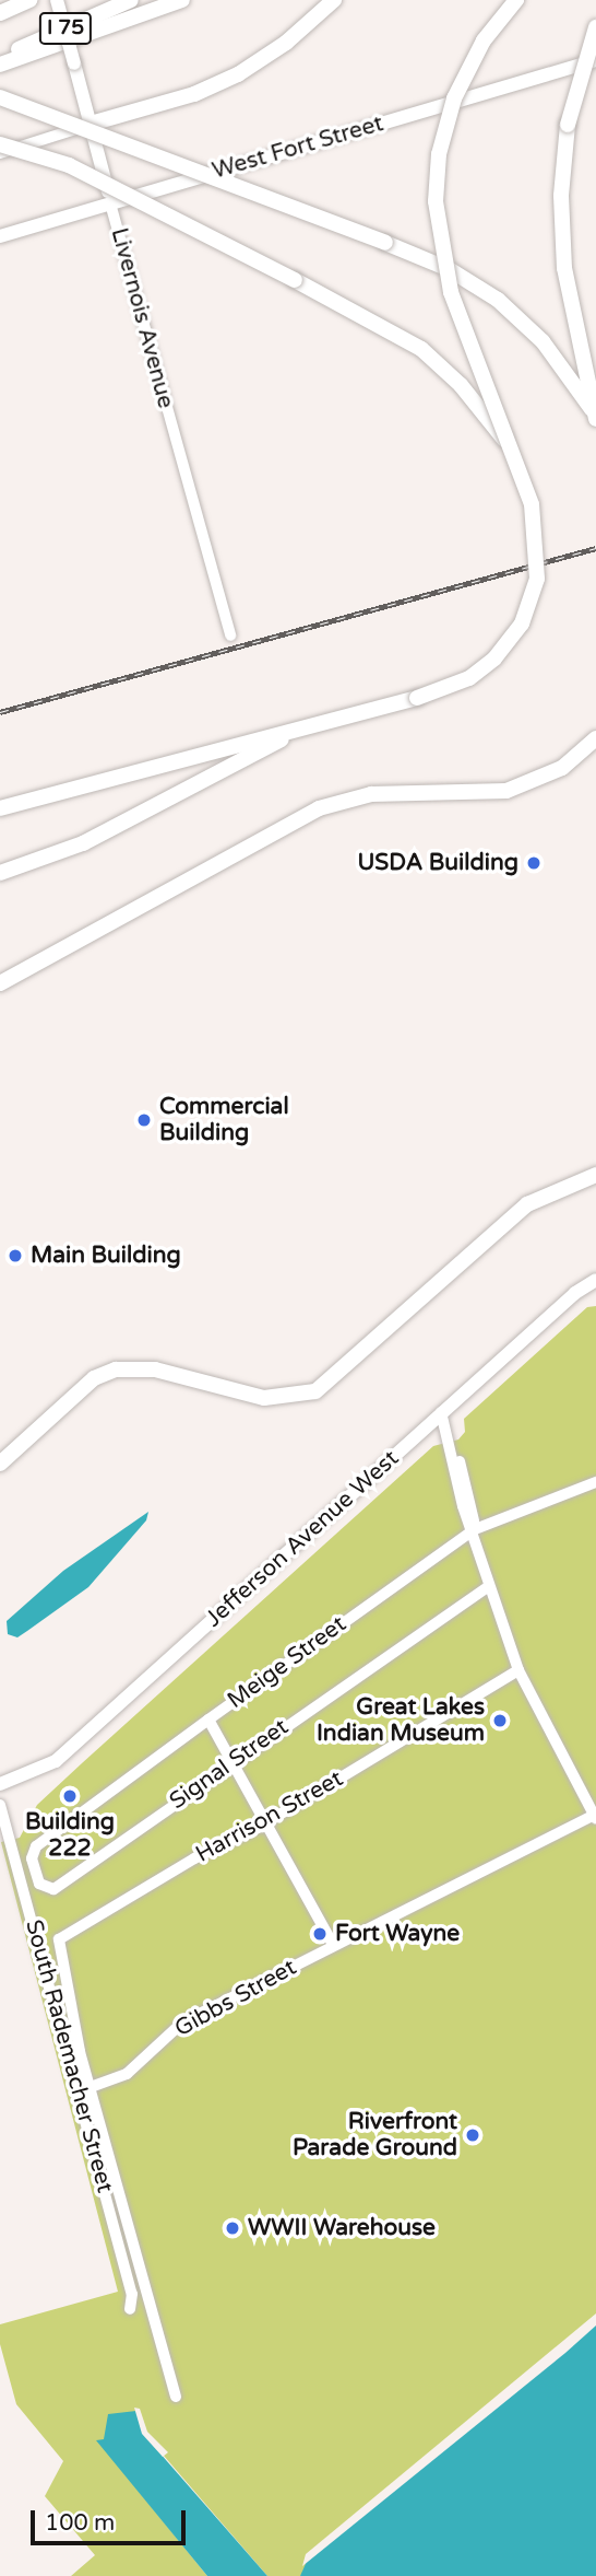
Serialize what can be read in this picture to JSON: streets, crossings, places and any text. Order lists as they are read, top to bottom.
{
  "streets": {
    "highway": ["I 75"],
    "main road": ["West Fort Street", "Livernois Avenue", "Jefferson Avenue West"],
    "street": [
      "Meige Street",
      "Signal Street",
      "Harrison Street",
      "Gibbs Street",
      "South Rademacher Street"
    ]
  },
  "crossings": [
    ["West Fort Street", "Livernois Avenue"],
    ["Meige Street", "Signal Street"],
    ["Harrison Street", "Gibbs Street"]
  ],
  "places": [
    "USDA Building",
    "Commercial Building",
    "Main Building",
    "Great Lakes Indian Museum",
    "Building 222",
    "Fort Wayne",
    "Riverfront Parade Ground",
    "WWII Warehouse"
  ],
  "scale_bar": "100 m"
}
